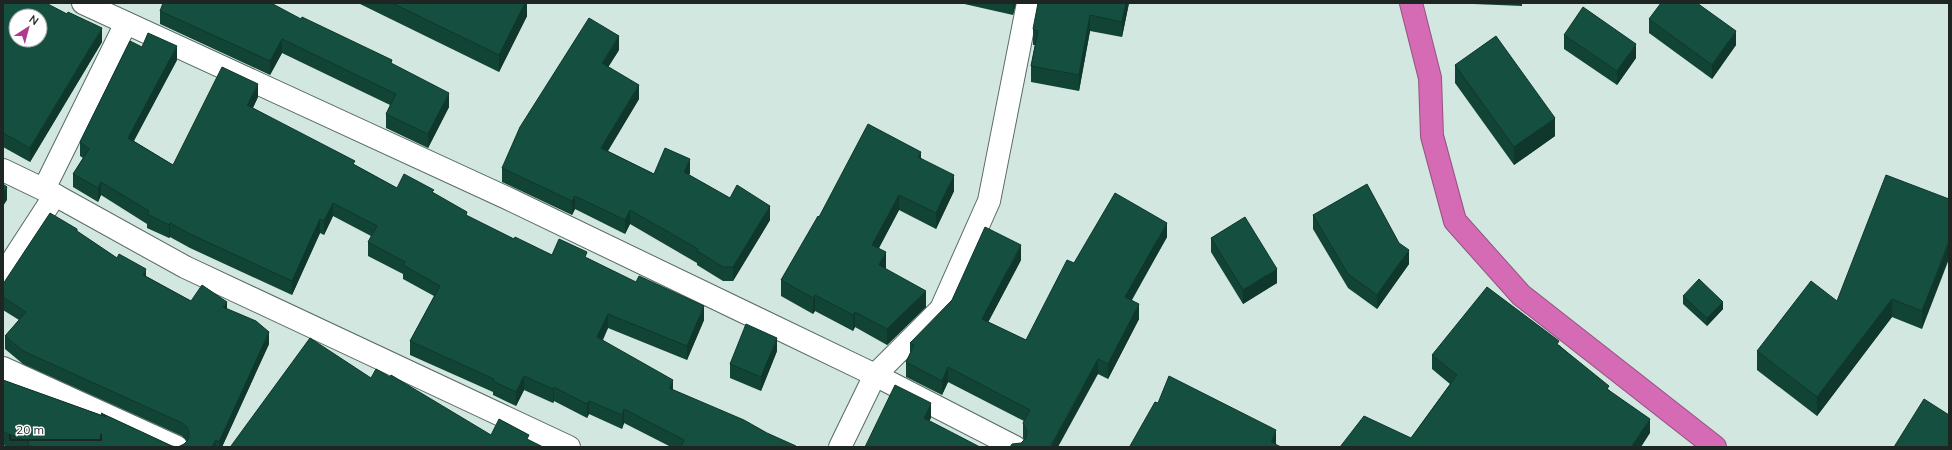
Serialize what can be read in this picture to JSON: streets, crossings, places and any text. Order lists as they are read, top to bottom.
{
  "scale_bar": "20 m",
  "north": "top right"
}
